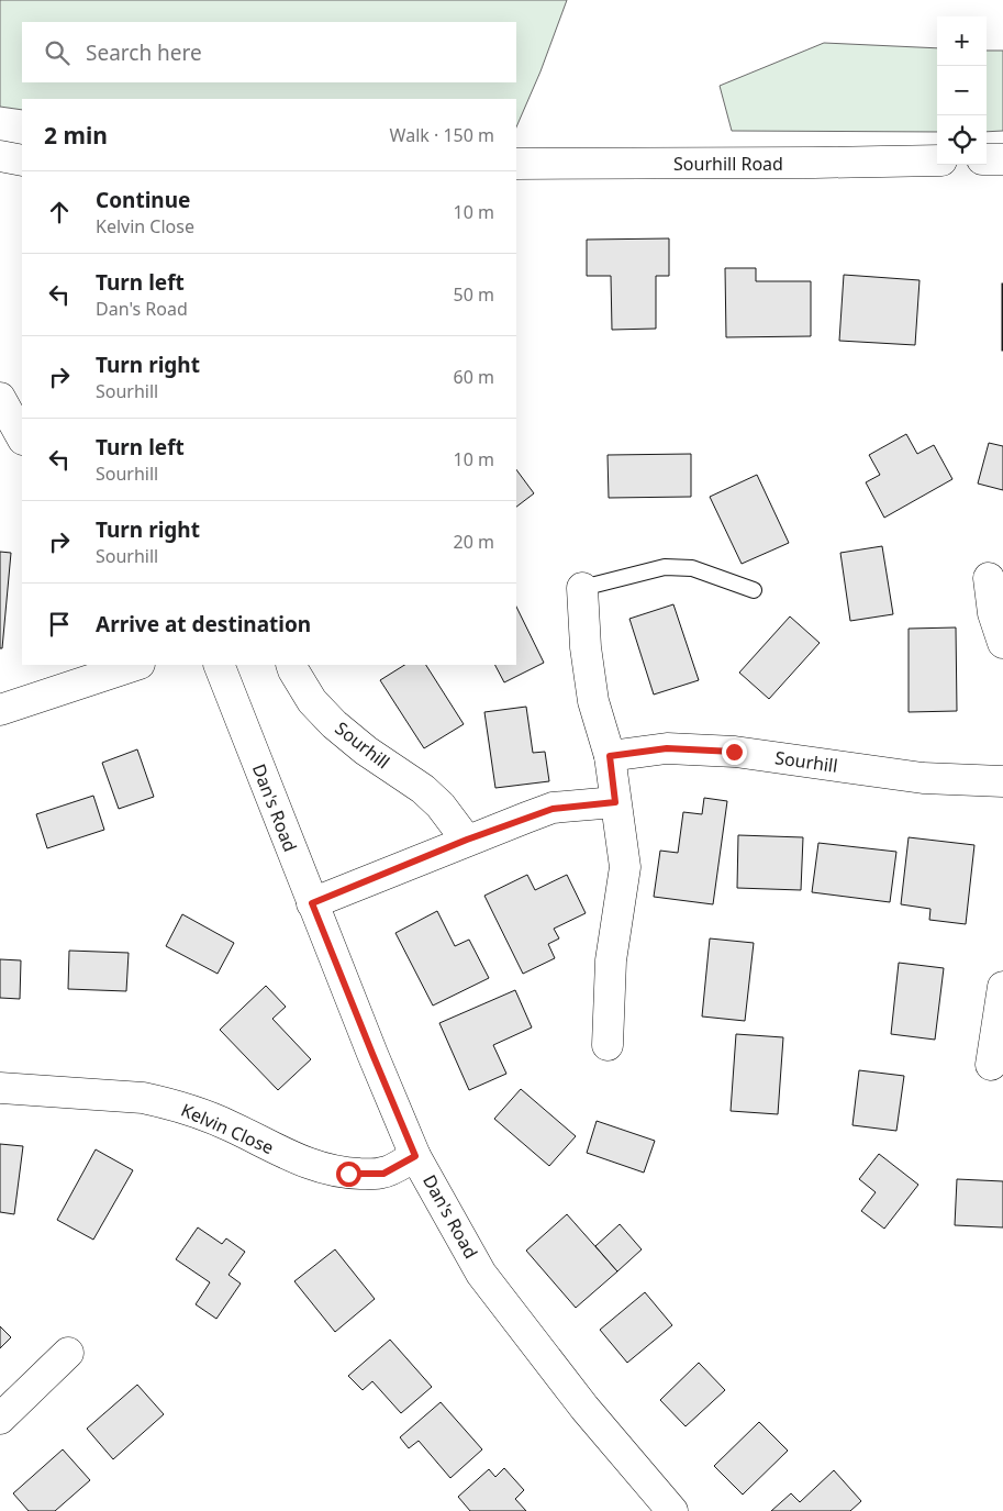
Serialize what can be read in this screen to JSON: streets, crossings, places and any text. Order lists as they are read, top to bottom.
{
  "streets": {
    "street": [
      "Sourhill Road",
      "Sourhill",
      "Dan's Road",
      "Kelvin Close"
    ]
  },
  "crossings": [
    ["Dan's Road", "Kelvin Close"]
  ],
  "page": {
    "map_buttons": ["+", "−"],
    "search": "Search here",
    "heading": ["2 min", "Walk · 150 m"],
    "list": [
      ["Continue", "Kelvin Close", "10 m"],
      ["Turn left", "Dan's Road", "50 m"],
      ["Turn right", "Sourhill", "60 m"],
      ["Turn left", "Sourhill", "10 m"],
      ["Turn right", "Sourhill", "20 m"],
      "Arrive at destination"
    ]
  }
}
